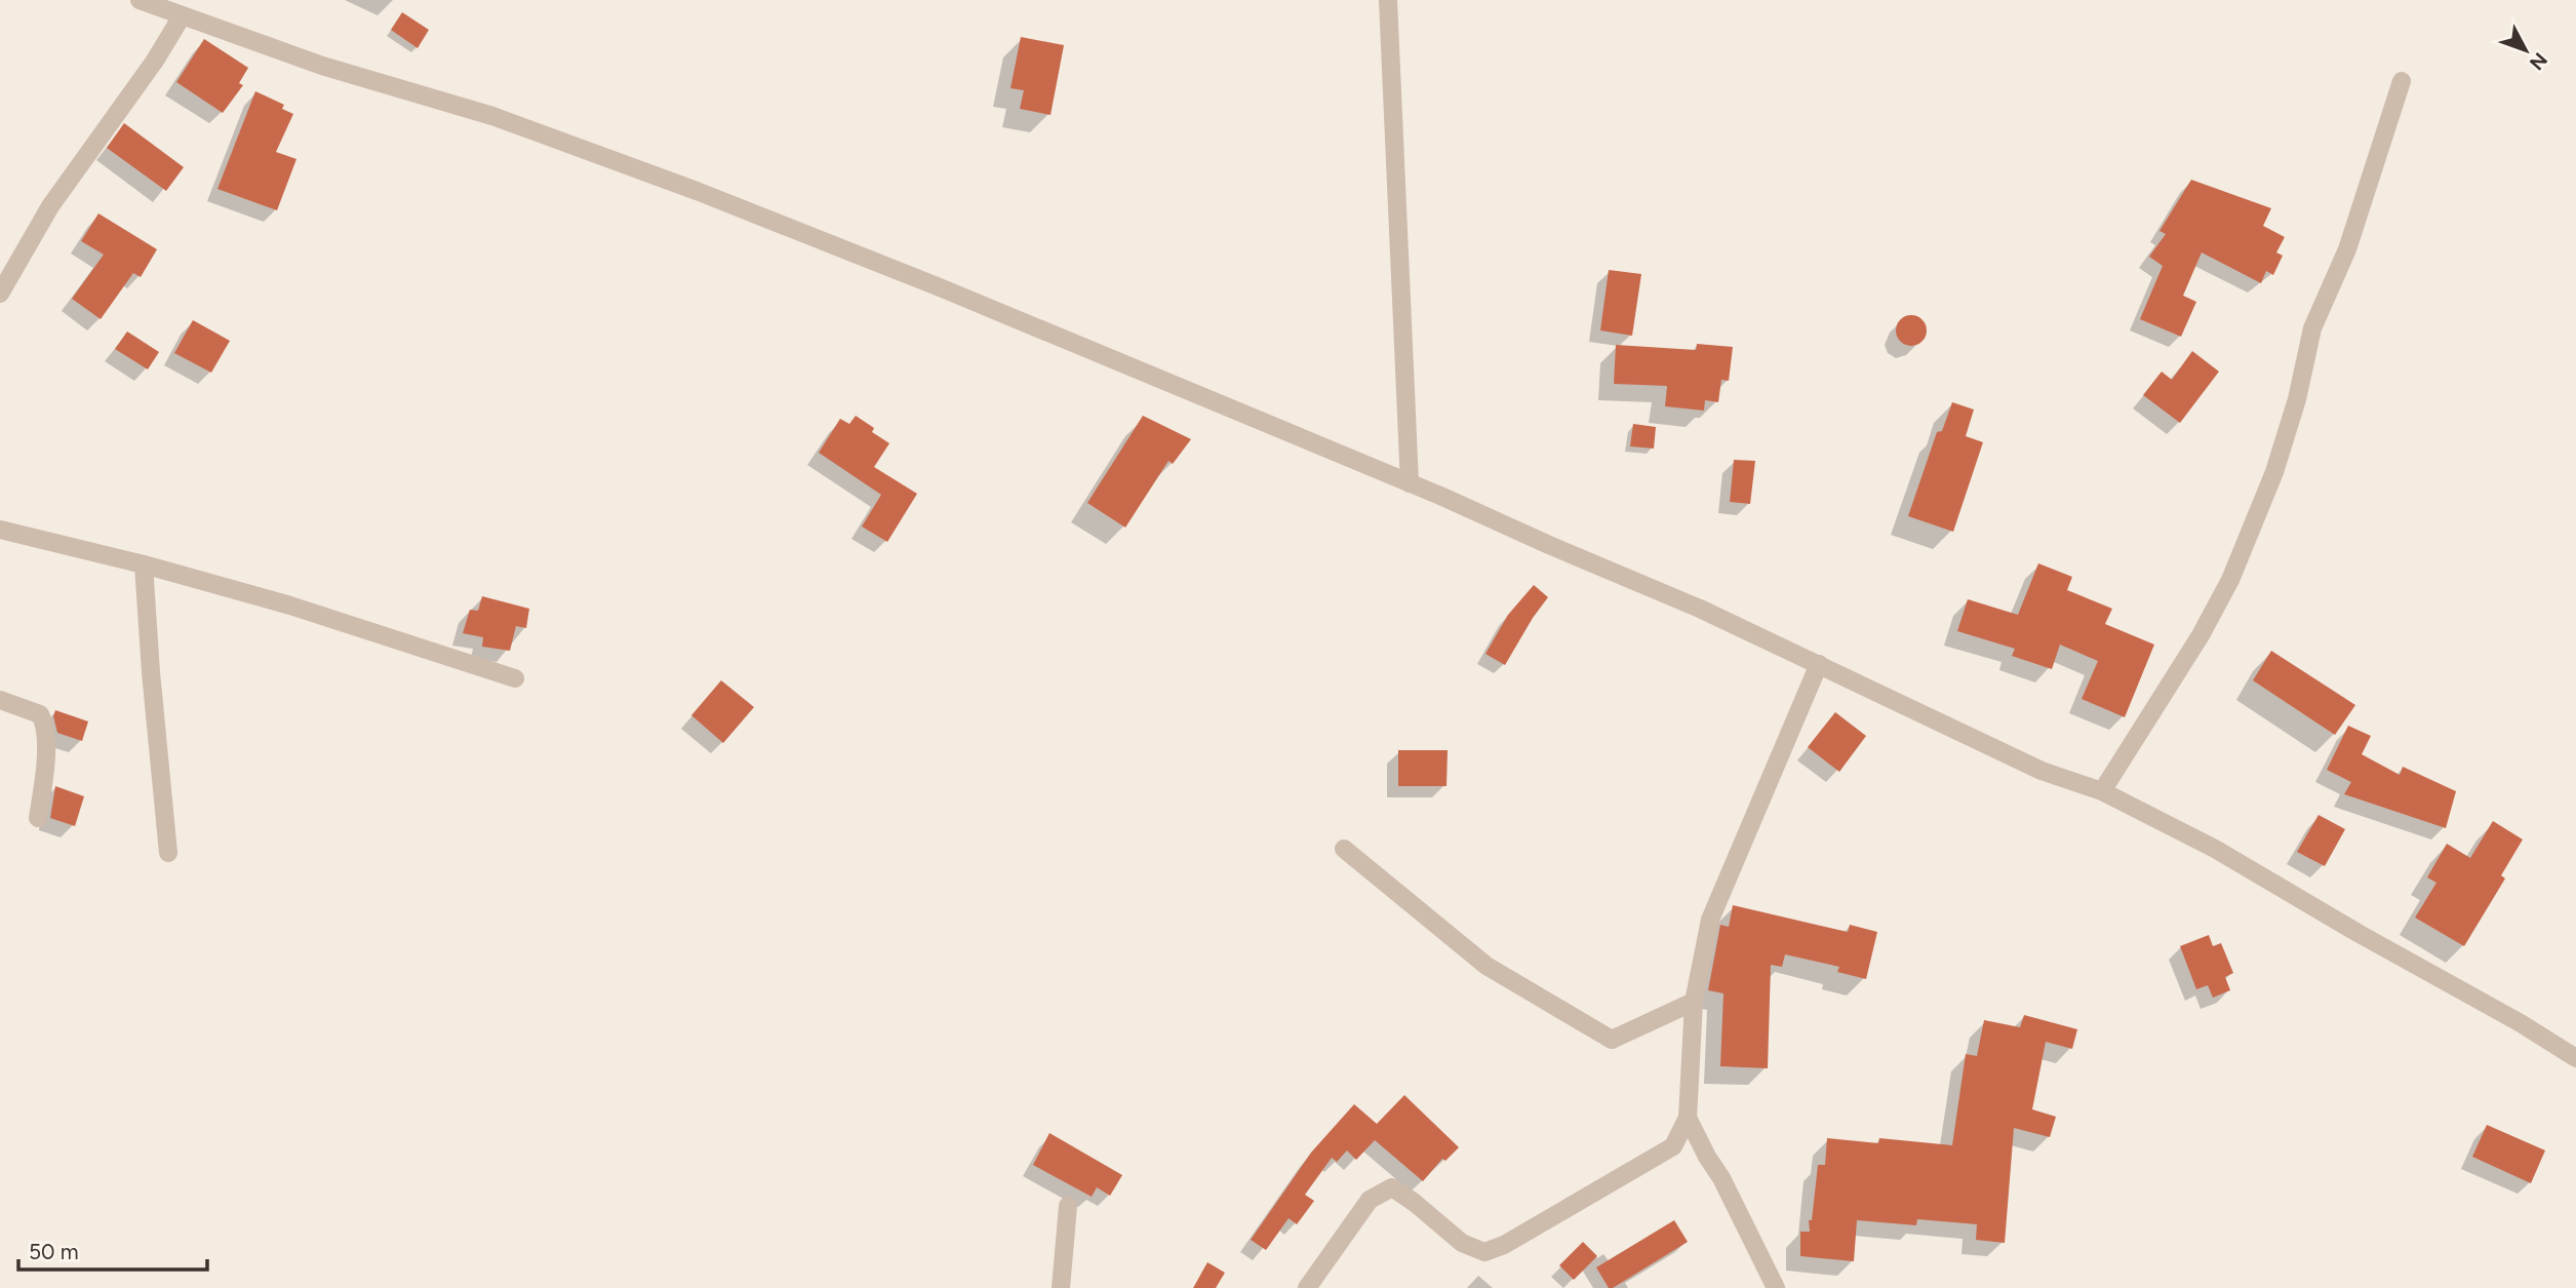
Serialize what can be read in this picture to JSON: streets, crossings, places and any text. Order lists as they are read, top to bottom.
{
  "scale_bar": "50 m",
  "north": "bottom right"
}
